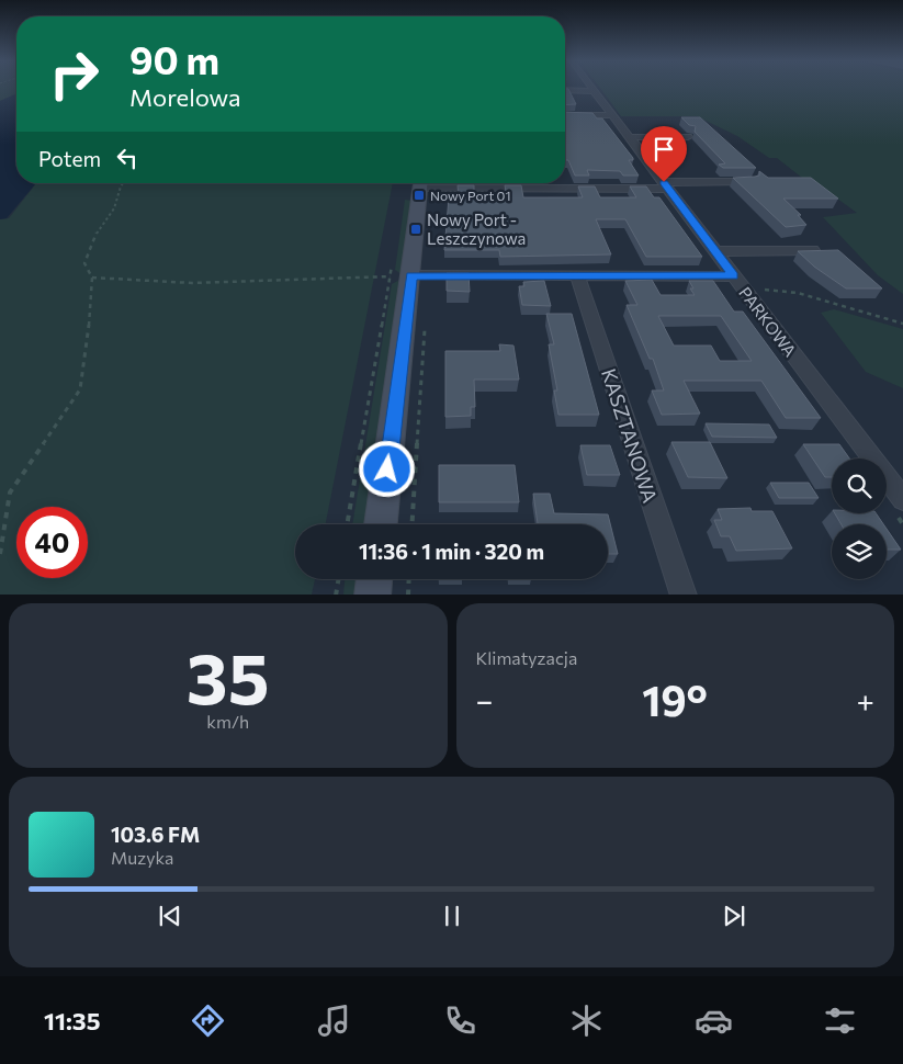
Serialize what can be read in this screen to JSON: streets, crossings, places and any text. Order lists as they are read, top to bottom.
{
  "streets": {
    "street": ["PARKOWA", "KASZTANOWA"]
  },
  "places": {
    "transit": ["Nowy Port 01", "Nowy Port - Leszczynowa"]
  },
  "page": {
    "turn": ["90 m", "Morelowa"],
    "then": "Potem",
    "limit": "40",
    "trip": "11:36 · 1 min · 320 m",
    "tile": [
      ["35", "km/h"],
      "Klimatyzacja"
    ],
    "heat": ["−", "19°", "+"],
    "song": ["103.6 FM", "Muzyka"],
    "tabs": "11:35"
  }
}
